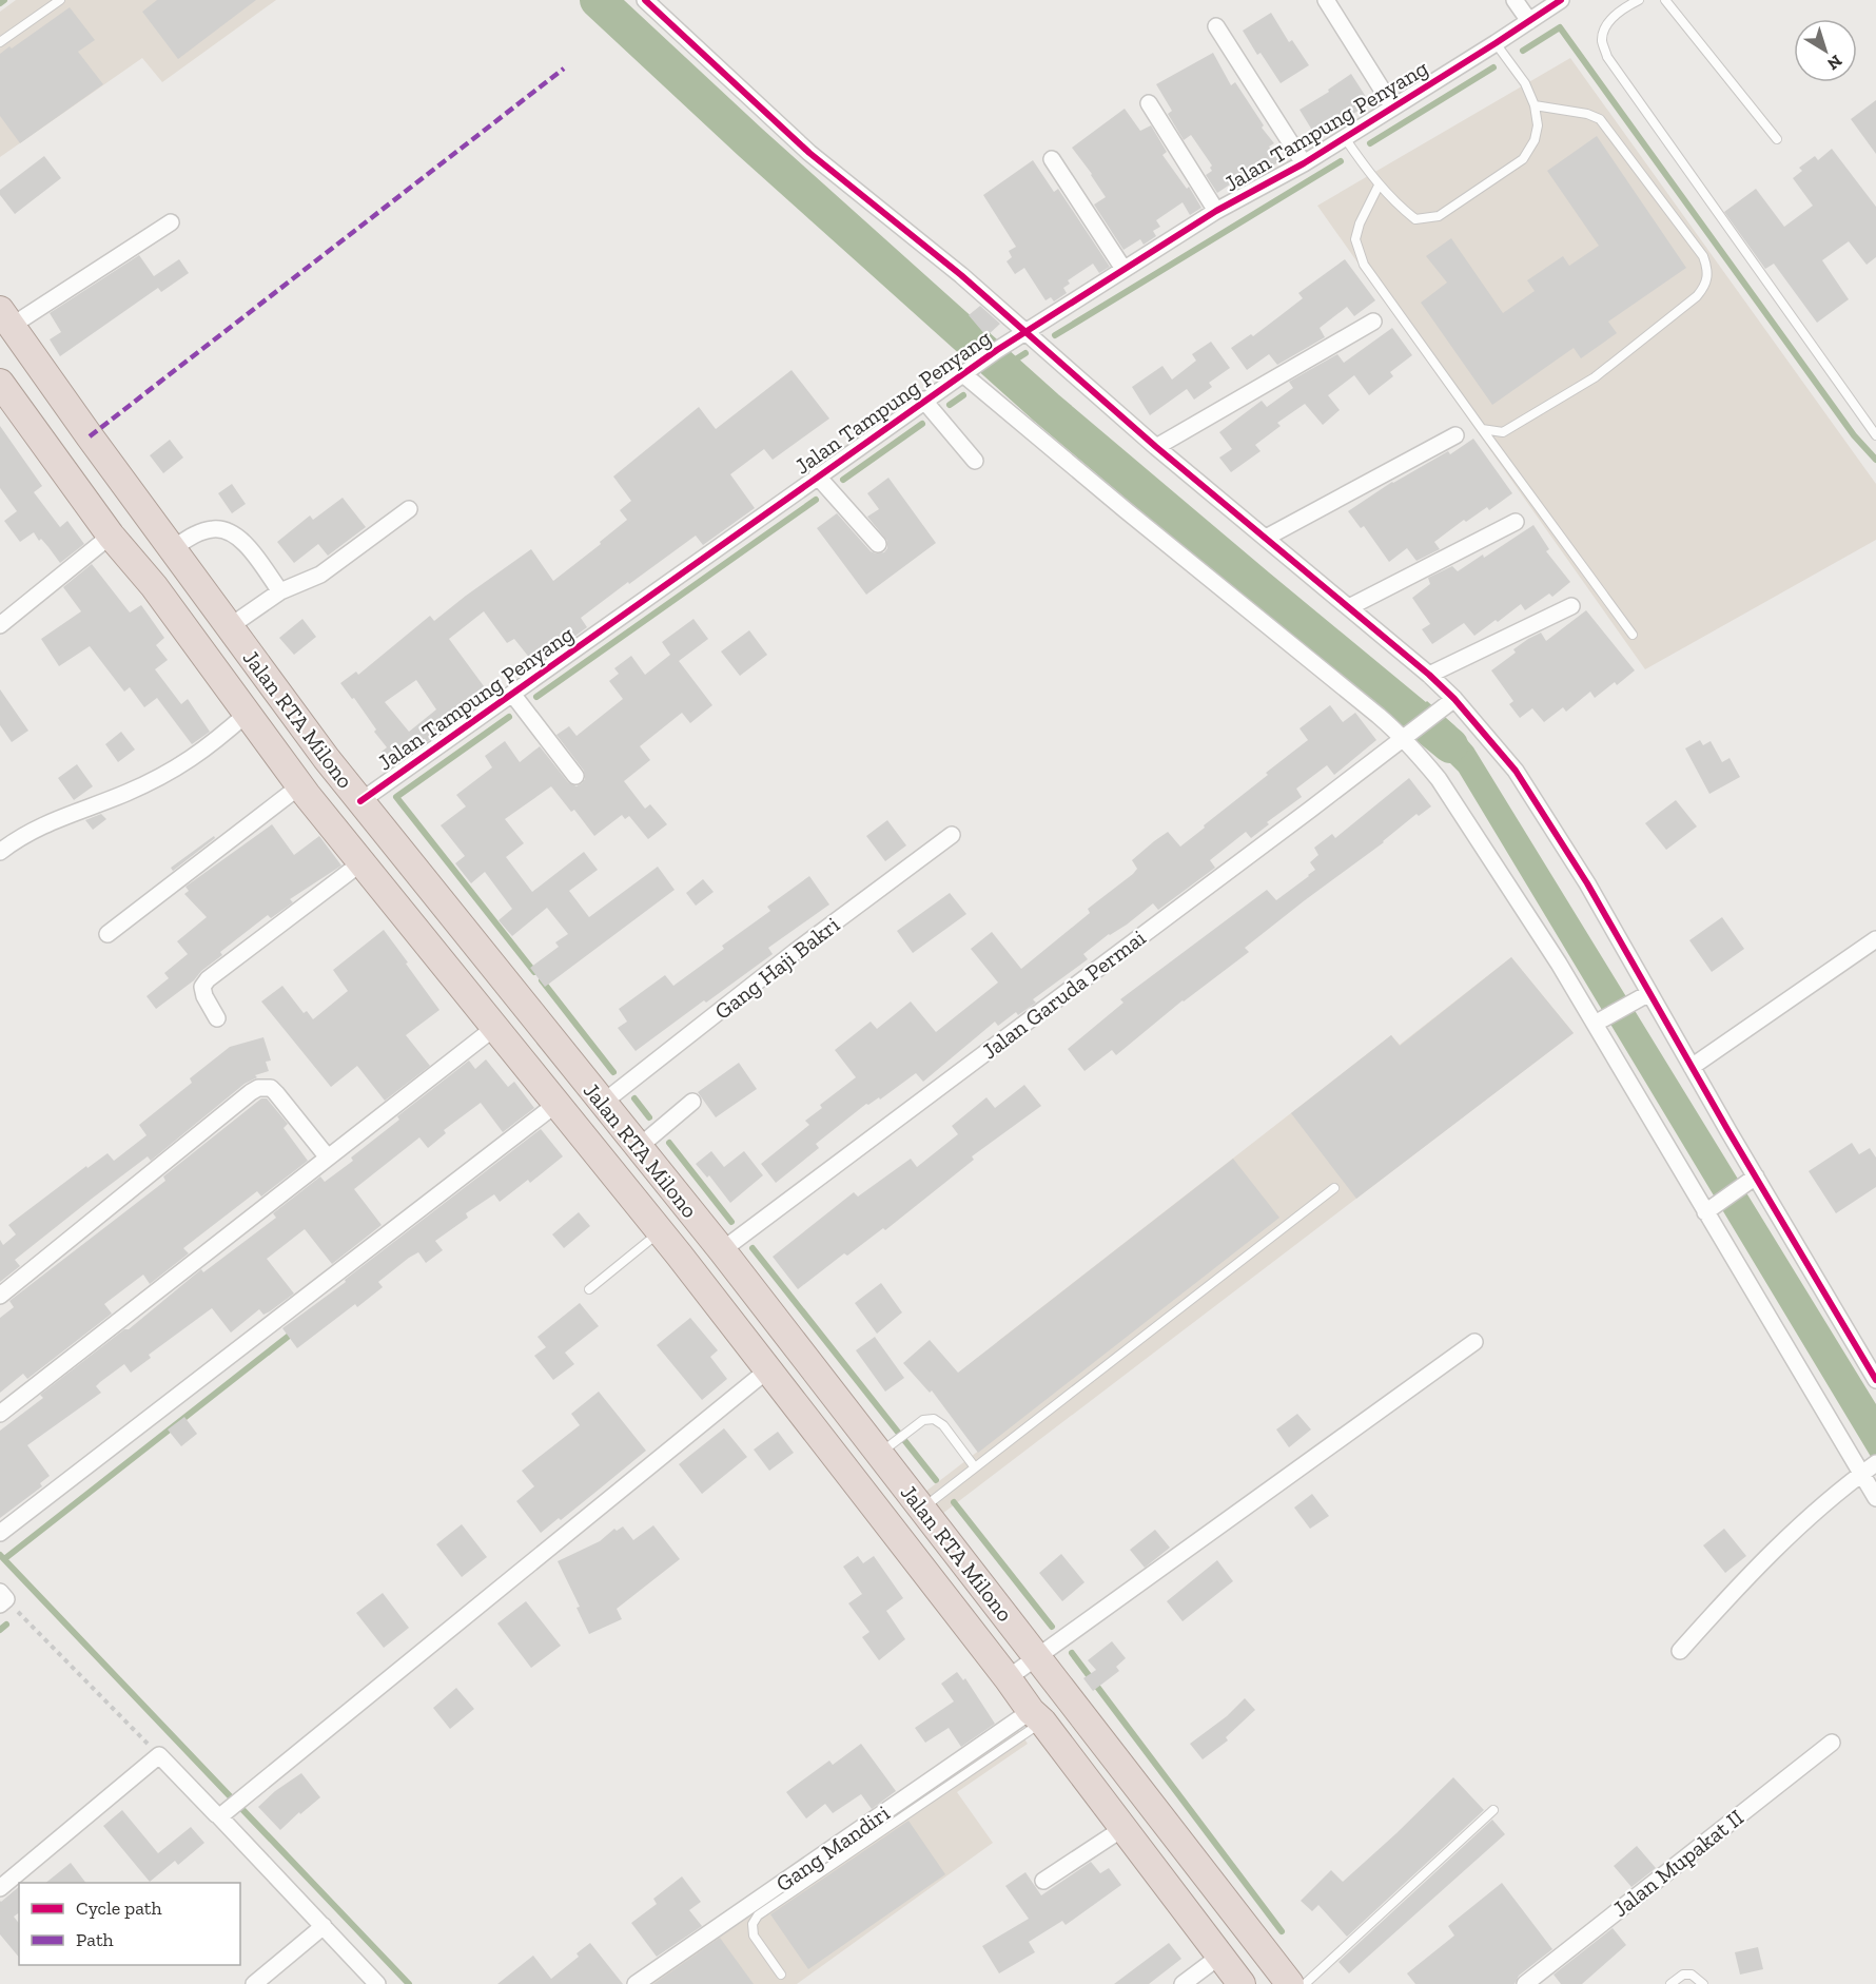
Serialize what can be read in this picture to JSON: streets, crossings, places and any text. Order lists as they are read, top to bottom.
{
  "streets": {
    "highway": ["Jalan RTA Milono"],
    "street": [
      "Jalan Tampung Penyang",
      "Gang Haji Bakri",
      "Jalan Garuda Permai",
      "Gang Mandiri",
      "Jalan Mupakat II"
    ]
  },
  "crossings": [
    ["Jalan Tampung Penyang", "Jalan RTA Milono"],
    ["Jalan RTA Milono", "Gang Haji Bakri"],
    ["Jalan RTA Milono", "Jalan Garuda Permai"],
    ["Jalan RTA Milono", "Gang Mandiri"]
  ],
  "legend": ["Cycle path", "Path"],
  "north": "bottom right"
}
